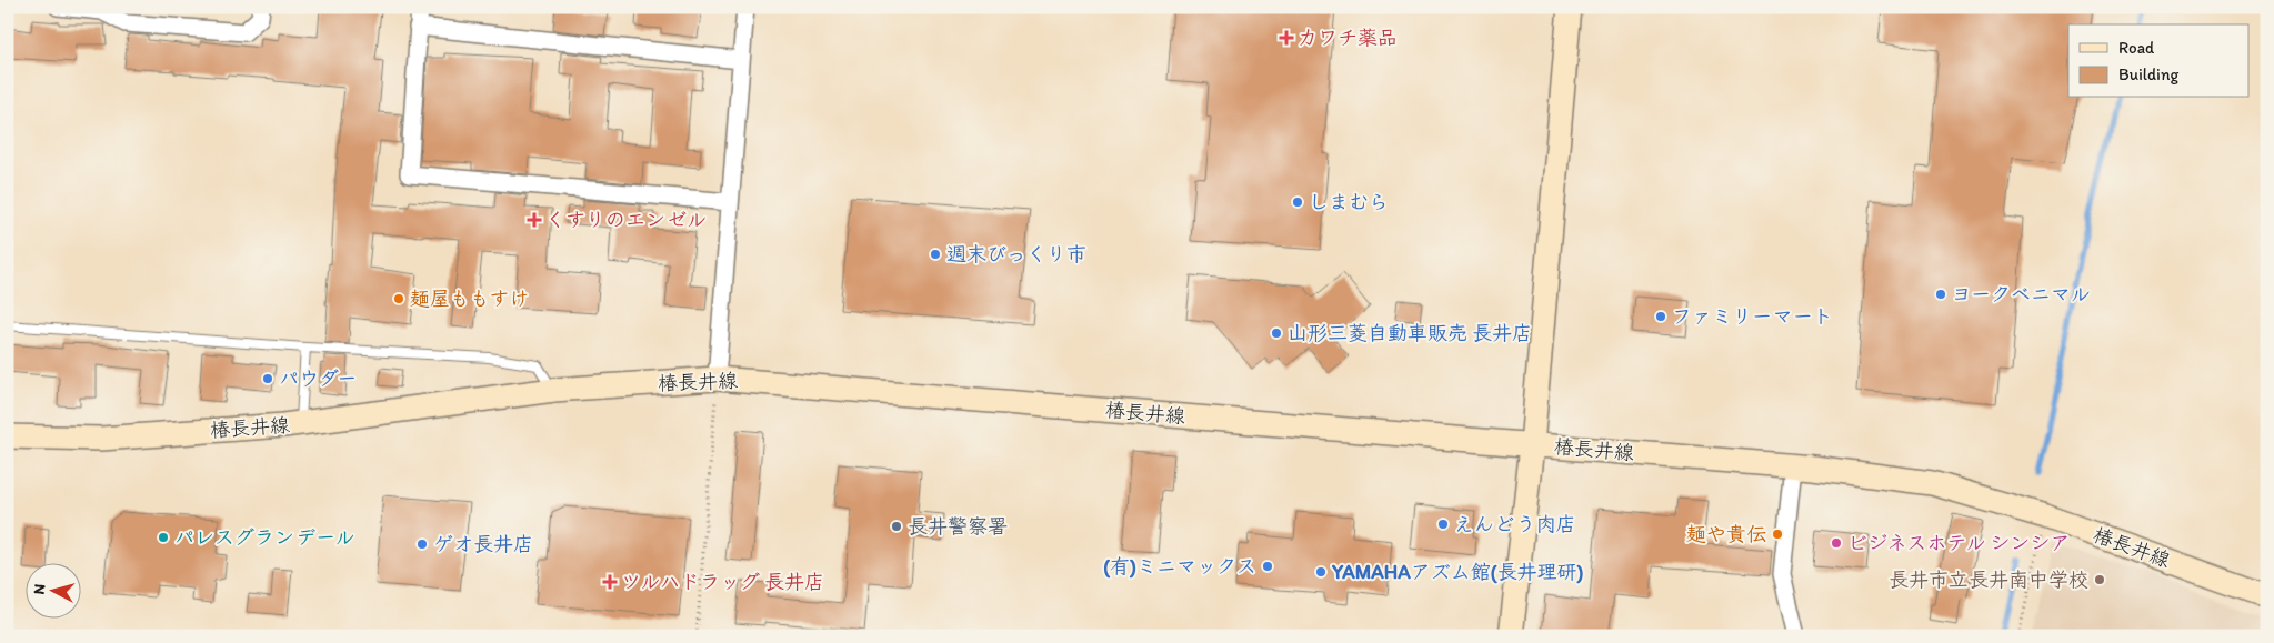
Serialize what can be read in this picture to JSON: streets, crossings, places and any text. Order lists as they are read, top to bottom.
{
  "streets": {
    "main road": ["椿長井線"]
  },
  "places": {
    "health": ["カワチ薬品", "くすりのエンゼル", "ツルハドラッグ 長井店"],
    "other": [
      "しまむら",
      "週末びっくり市",
      "ヨークベニマル",
      "麺屋ももすけ",
      "ファミリーマート",
      "山形三菱自動車販売 長井店",
      "パウダー",
      "えんどう肉店",
      "長井警察署",
      "麺や貴伝",
      "パレスグランデール",
      "ビジネスホテル シンシア",
      "ゲオ長井店",
      "(有)ミニマックス",
      "YAMAHAアズム館(長井理研)",
      "長井市立長井南中学校"
    ]
  },
  "legend": ["Road", "Building"],
  "north": "left"
}
